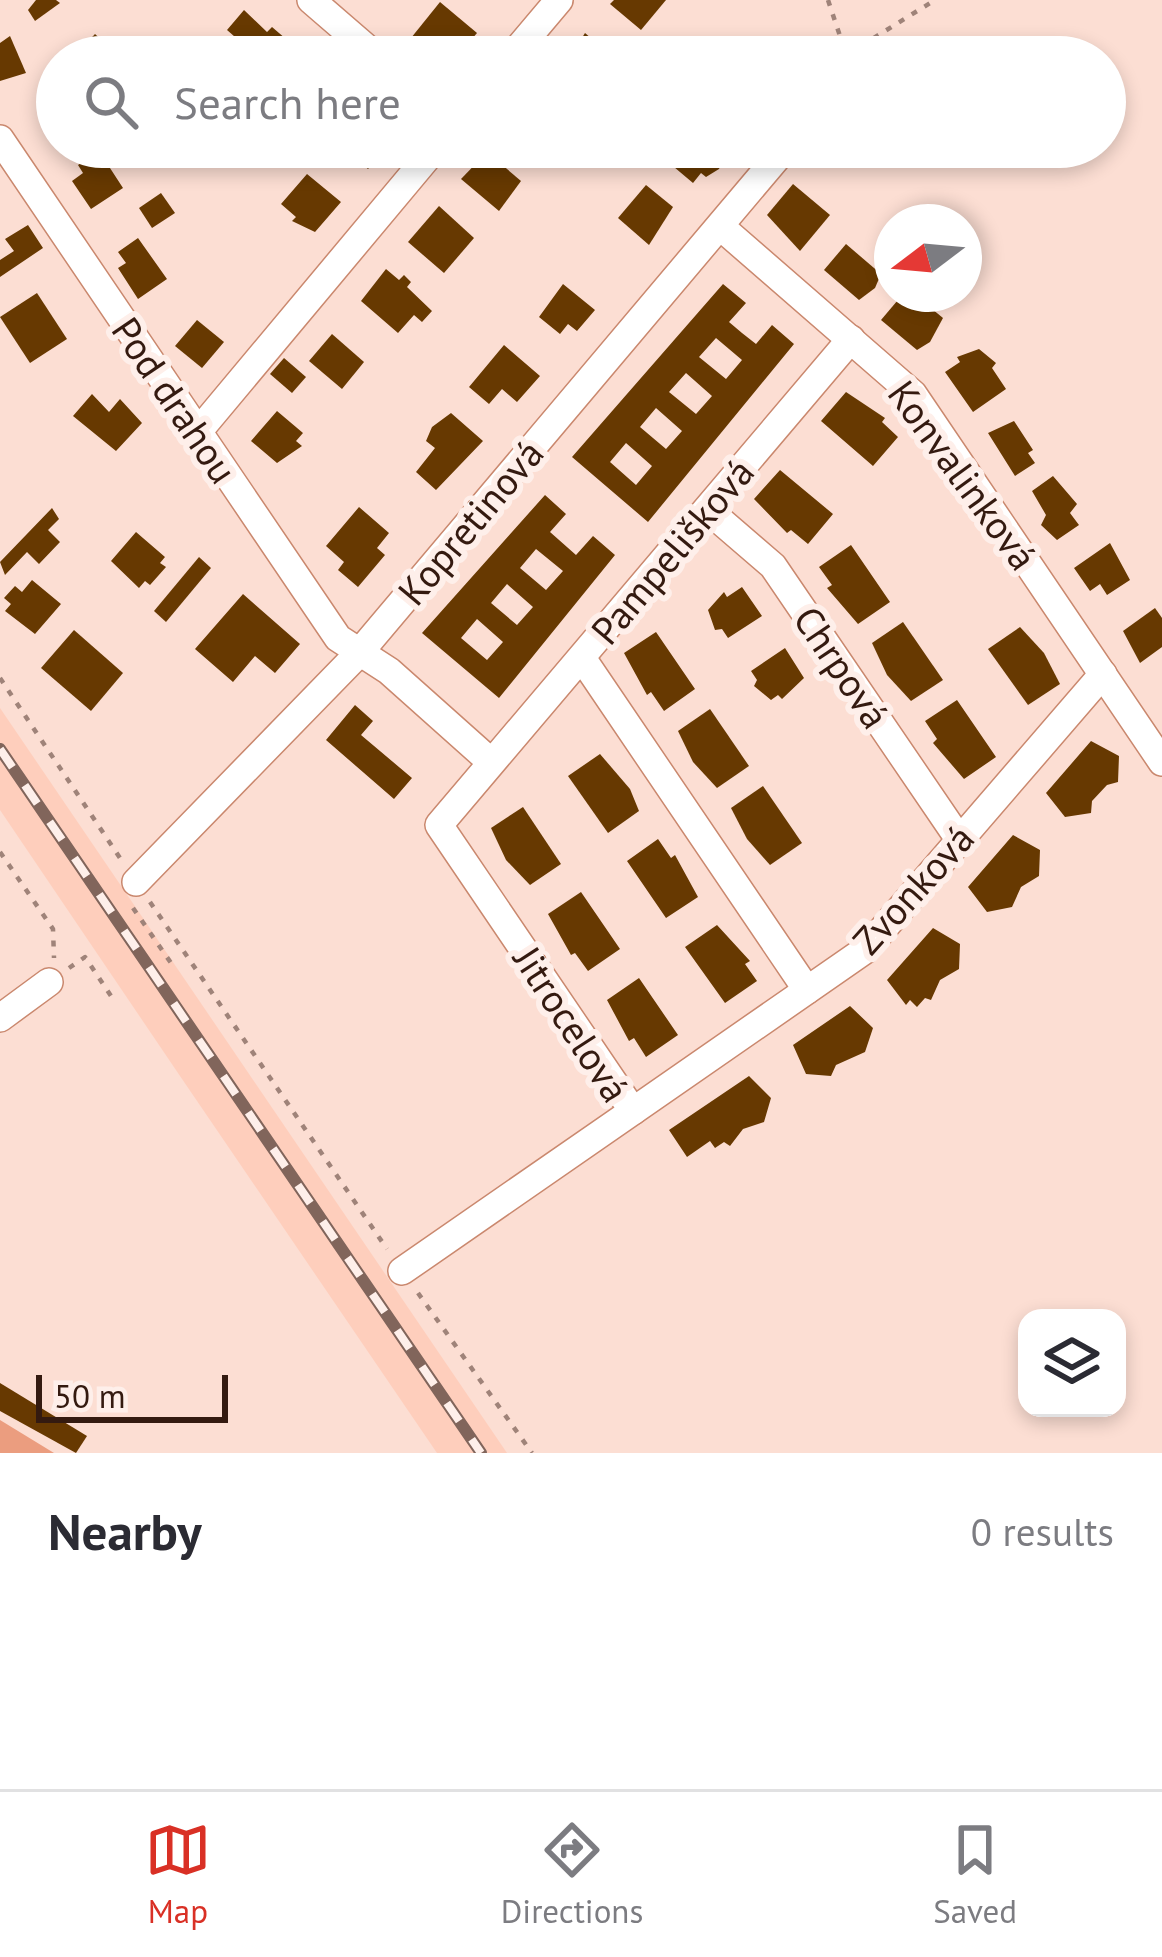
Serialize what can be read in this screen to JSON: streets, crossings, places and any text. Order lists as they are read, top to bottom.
{
  "streets": {
    "street": [
      "Pod drahou",
      "Konvalinková",
      "Kopretinová",
      "Pampelišková",
      "Chrpová",
      "Zvonková",
      "Jitrocelová"
    ]
  },
  "crossings": [
    ["Pod drahou", "Kopretinová"],
    ["Konvalinková", "Kopretinová"],
    ["Konvalinková", "Pampelišková"],
    ["Konvalinková", "Zvonková"],
    ["Pampelišková", "Chrpová"],
    ["Pampelišková", "Jitrocelová"],
    ["Chrpová", "Zvonková"],
    ["Zvonková", "Jitrocelová"]
  ],
  "scale_bar": "50 m",
  "north": "left",
  "page": {
    "search": "Search here",
    "scale": "50 m",
    "heading": ["Nearby", "0 results"],
    "nav": ["Map", "Directions", "Saved"]
  }
}
